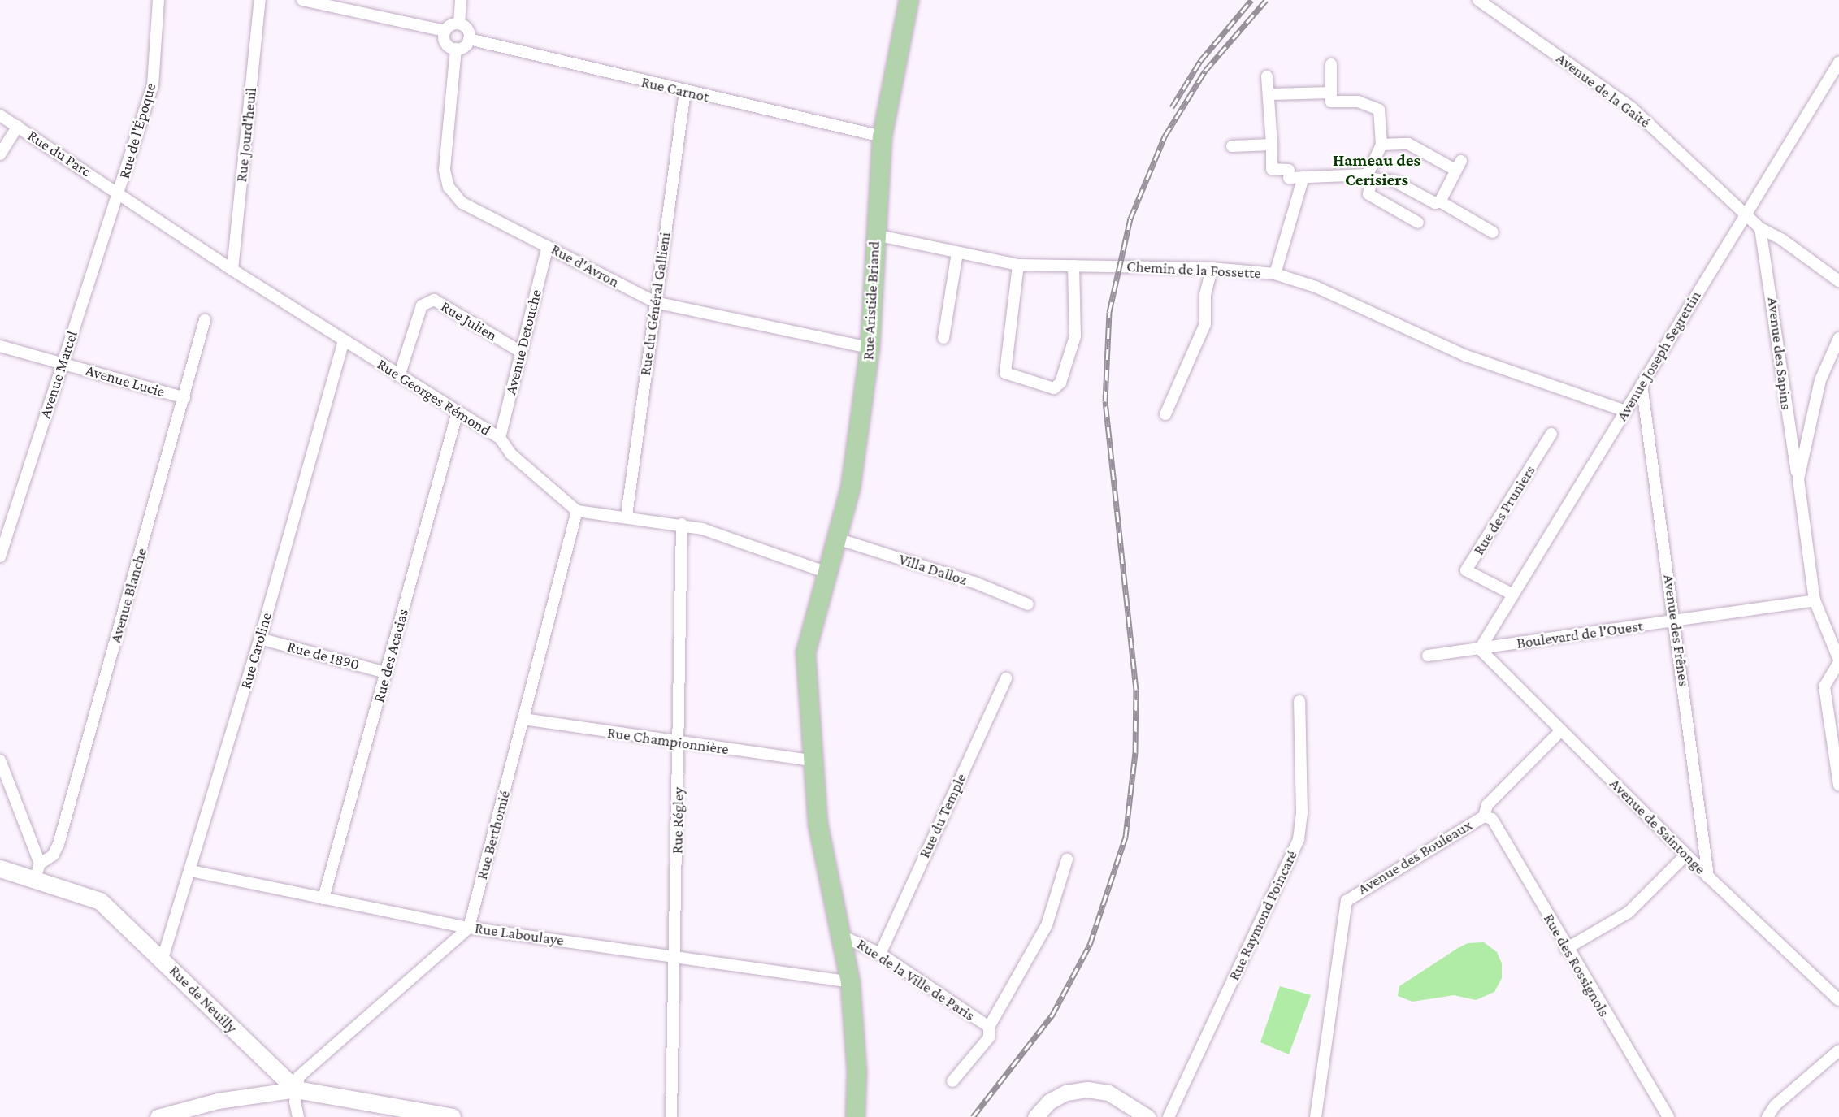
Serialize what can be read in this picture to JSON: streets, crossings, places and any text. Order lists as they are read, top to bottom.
{
  "streets": {
    "main road": ["Rue Aristide Briand", "Rue de Neuilly"],
    "street": [
      "Rue Carnot",
      "Avenue de la Gaité",
      "Rue de l'Époque",
      "Rue Jourd'heuil",
      "Rue du Parc",
      "Rue d'Avron",
      "Chemin de la Fossette",
      "Rue du Général Gallieni",
      "Rue Julien",
      "Avenue Detouche",
      "Avenue des Sapins",
      "Avenue Joseph Segrettin",
      "Avenue Marcel",
      "Avenue Lucie",
      "Rue Georges Rémond",
      "Rue des Pruniers",
      "Villa Dalloz",
      "Avenue Blanche",
      "Avenue des Frênes",
      "Boulevard de l'Ouest",
      "Rue Caroline",
      "Rue de 1890",
      "Rue des Acacias",
      "Rue Championnière",
      "Rue du Temple",
      "Rue Régley",
      "Avenue de Saintonge",
      "Rue Berthomié",
      "Avenue des Bouleaux",
      "Rue Raymond Poincaré",
      "Rue Laboulaye",
      "Rue des Rossignols",
      "Rue de la Ville de Paris"
    ]
  },
  "crossings": [
    ["Rue Carnot", "Rue d'Avron"],
    ["Rue Carnot", "Rue Aristide Briand"],
    ["Rue Carnot", "Rue du Général Gallieni"],
    ["Avenue de la Gaité", "Avenue des Sapins"],
    ["Avenue de la Gaité", "Avenue Joseph Segrettin"],
    ["Rue de l'Époque", "Rue du Parc"],
    ["Rue de l'Époque", "Avenue Marcel"],
    ["Rue de l'Époque", "Rue Georges Rémond"],
    ["Rue Jourd'heuil", "Rue Georges Rémond"],
    ["Rue du Parc", "Avenue Marcel"],
    ["Rue du Parc", "Rue Georges Rémond"],
    ["Rue d'Avron", "Rue Aristide Briand"],
    ["Rue d'Avron", "Rue du Général Gallieni"],
    ["Rue d'Avron", "Avenue Detouche"],
    ["Chemin de la Fossette", "Rue Aristide Briand"],
    ["Chemin de la Fossette", "Avenue Joseph Segrettin"],
    ["Rue Aristide Briand", "Villa Dalloz"],
    ["Rue Aristide Briand", "Rue Championnière"],
    ["Rue Aristide Briand", "Rue Laboulaye"],
    ["Rue Aristide Briand", "Rue de la Ville de Paris"],
    ["Rue Julien", "Avenue Detouche"],
    ["Rue Julien", "Rue Georges Rémond"],
    ["Avenue Detouche", "Rue Georges Rémond"],
    ["Avenue des Sapins", "Boulevard de l'Ouest"],
    ["Avenue Joseph Segrettin", "Rue des Pruniers"],
    ["Avenue Joseph Segrettin", "Avenue des Frênes"],
    ["Avenue Joseph Segrettin", "Boulevard de l'Ouest"],
    ["Avenue Joseph Segrettin", "Avenue de Saintonge"],
    ["Avenue Marcel", "Avenue Lucie"],
    ["Avenue Marcel", "Rue Georges Rémond"],
    ["Avenue Lucie", "Avenue Blanche"],
    ["Rue Georges Rémond", "Rue Caroline"],
    ["Rue Georges Rémond", "Rue des Acacias"],
    ["Rue Georges Rémond", "Rue Berthomié"],
    ["Avenue Blanche", "Rue de Neuilly"],
    ["Avenue des Frênes", "Boulevard de l'Ouest"],
    ["Avenue des Frênes", "Avenue de Saintonge"],
    ["Boulevard de l'Ouest", "Avenue de Saintonge"],
    ["Rue Caroline", "Rue de 1890"],
    ["Rue Caroline", "Rue Laboulaye"],
    ["Rue Caroline", "Rue de Neuilly"],
    ["Rue de 1890", "Rue des Acacias"],
    ["Rue des Acacias", "Rue Laboulaye"],
    ["Rue Championnière", "Rue Régley"],
    ["Rue Championnière", "Rue Berthomié"],
    ["Rue du Temple", "Rue de la Ville de Paris"],
    ["Rue Régley", "Rue Laboulaye"],
    ["Avenue de Saintonge", "Avenue des Bouleaux"],
    ["Rue Berthomié", "Rue Laboulaye"],
    ["Avenue des Bouleaux", "Rue des Rossignols"]
  ],
  "districts": ["Hameau des Cerisiers"]
}
